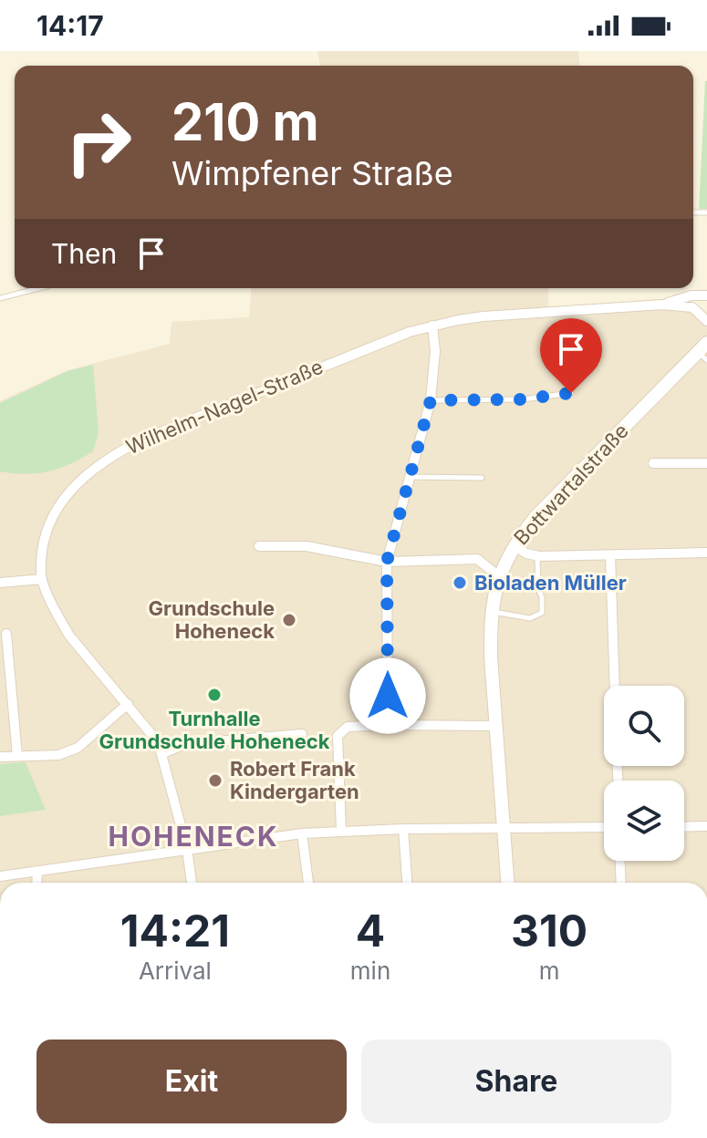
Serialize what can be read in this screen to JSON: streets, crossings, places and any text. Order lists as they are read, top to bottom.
{
  "streets": {
    "main road": ["Bottwartalstraße"],
    "street": ["Wilhelm-Nagel-Straße"]
  },
  "districts": ["HOHENECK"],
  "places": [
    "Bioladen Müller",
    "Grundschule Hoheneck",
    "Turnhalle Grundschule Hoheneck",
    "Robert Frank Kindergarten"
  ],
  "page": {
    "status": "14:17",
    "turn": ["210 m", "Wimpfener Straße"],
    "then": "Then",
    "eta": [
      "14:21",
      "Arrival",
      "4",
      "min",
      "310",
      "m"
    ],
    "buttons": ["Exit", "Share"]
  }
}
